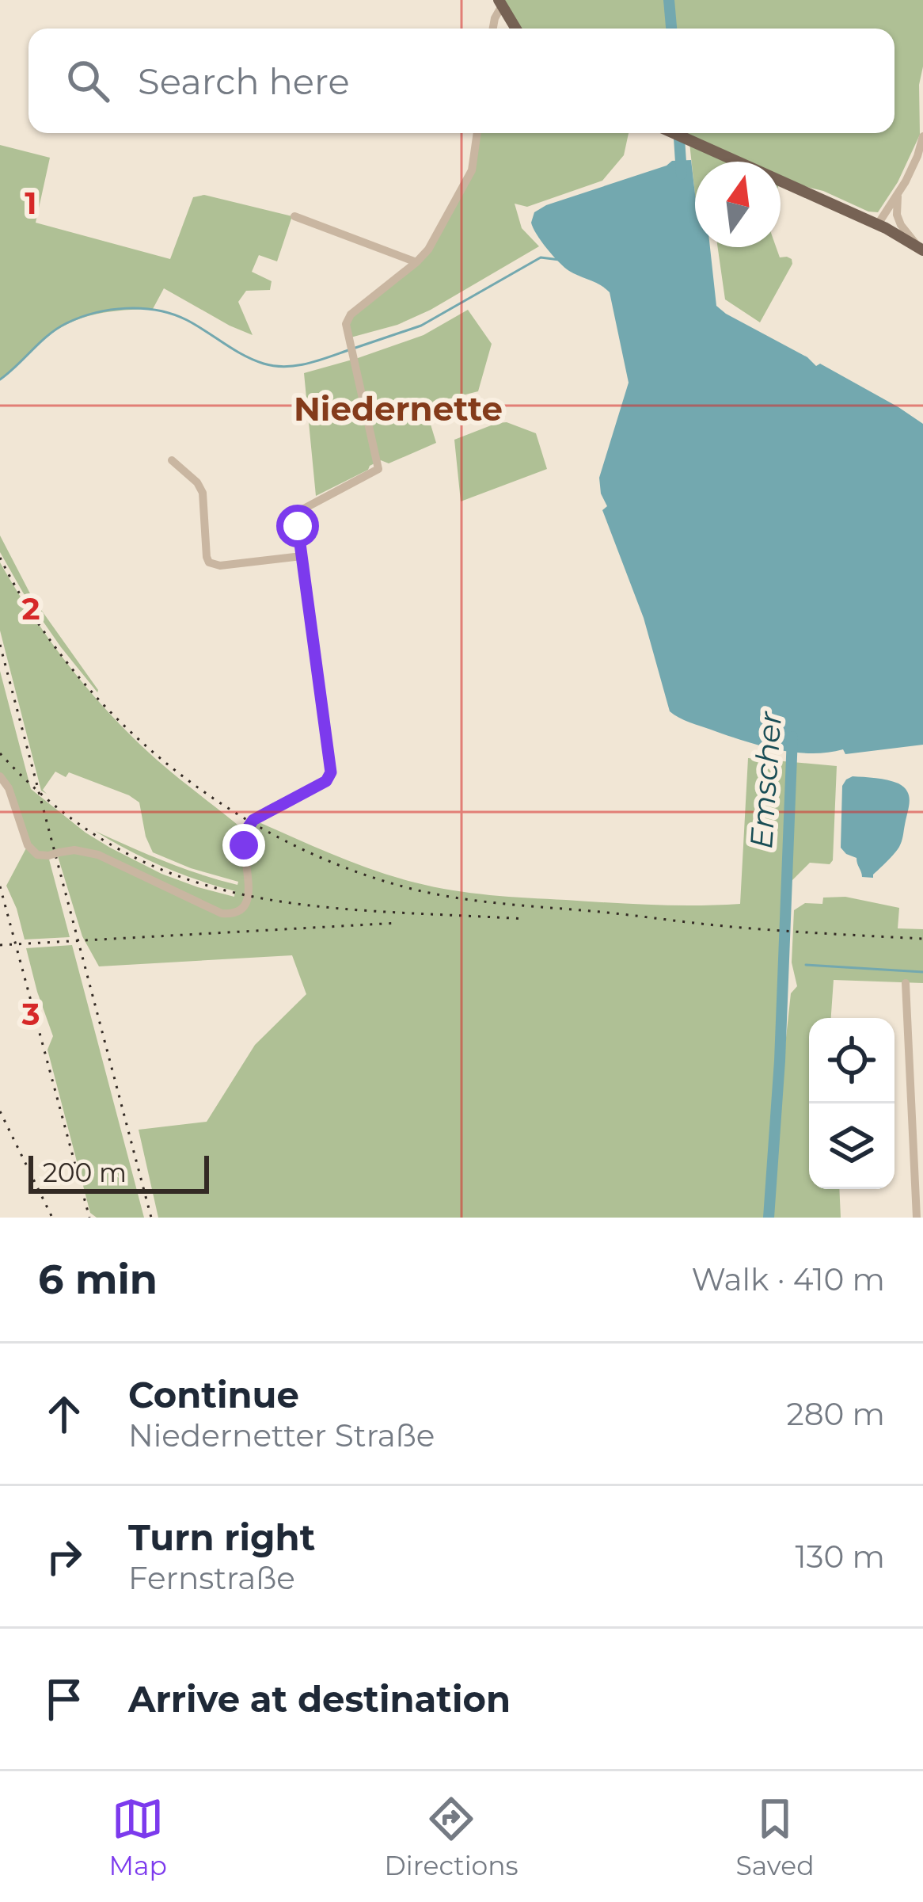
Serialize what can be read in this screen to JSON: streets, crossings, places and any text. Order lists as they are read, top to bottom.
{
  "districts": ["Niedernette"],
  "water": ["Emscher"],
  "scale_bar": "200 m",
  "north": "top",
  "page": {
    "search": "Search here",
    "scale": "200 m",
    "heading": ["6 min", "Walk · 410 m"],
    "list": [
      ["Continue", "Niedernetter Straße", "280 m"],
      ["Turn right", "Fernstraße", "130 m"],
      "Arrive at destination"
    ],
    "nav": ["Map", "Directions", "Saved"]
  },
  "grid": {
    "rows": ["1", "2", "3"]
  }
}
